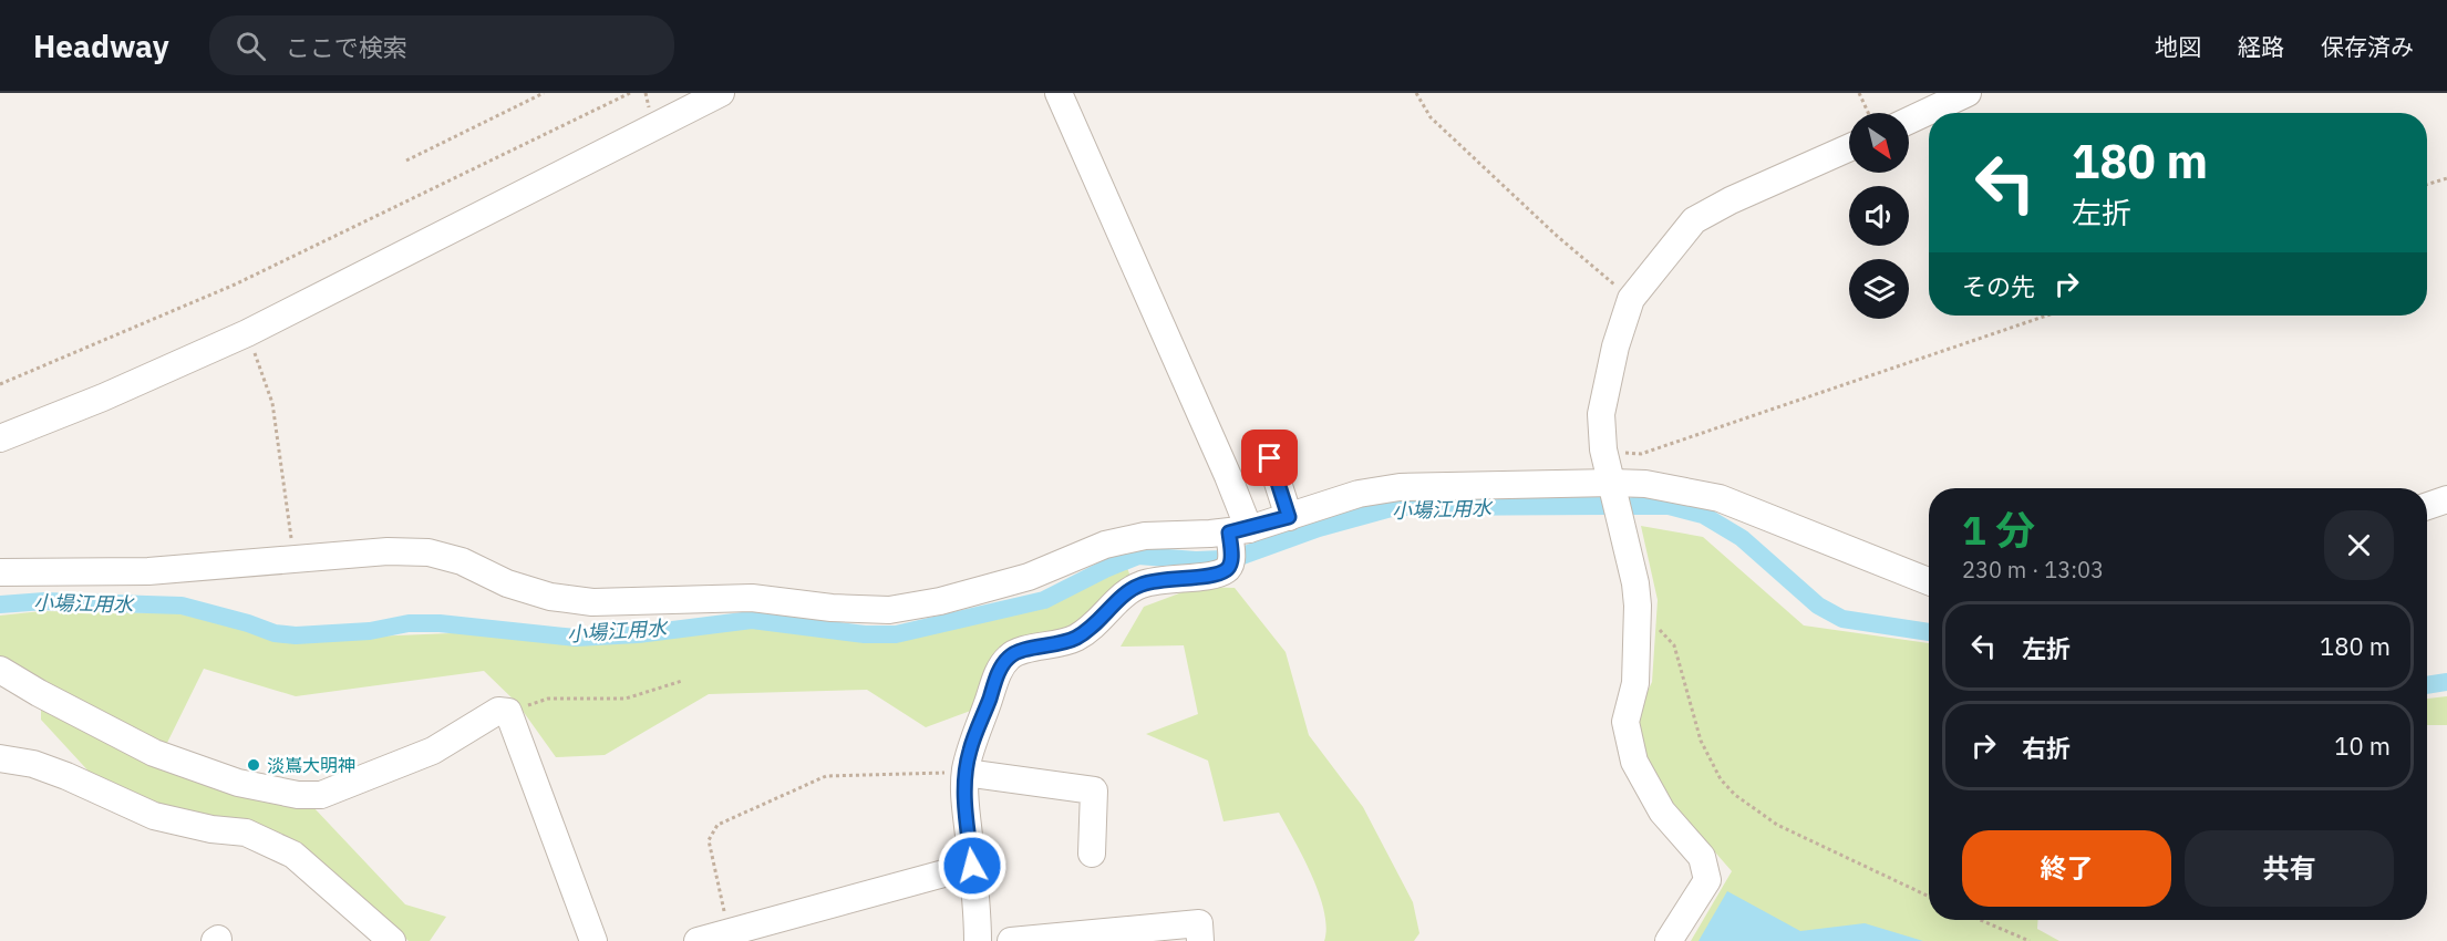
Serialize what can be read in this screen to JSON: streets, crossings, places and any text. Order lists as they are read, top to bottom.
{
  "water": ["小場江用水"],
  "places": ["淡嶌大明神"],
  "north": "bottom right",
  "page": {
    "header": "Headway",
    "search": "ここで検索",
    "nav": ["地図", "経路", "保存済み"],
    "turn": ["180 m", "左折"],
    "then": "その先",
    "heading": ["1 分", "230 m · 13:03"],
    "list": [
      {
        "name": "左折",
        "value": "180 m"
      },
      {
        "name": "右折",
        "value": "10 m"
      }
    ],
    "buttons": ["終了", "共有"]
  }
}
